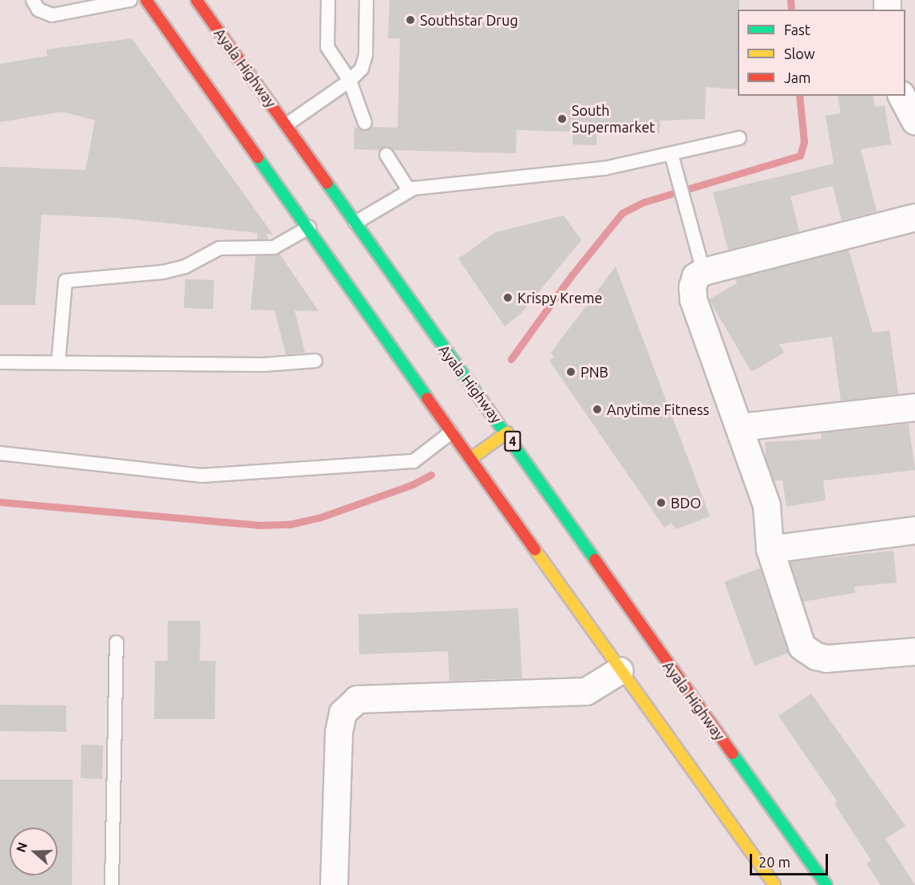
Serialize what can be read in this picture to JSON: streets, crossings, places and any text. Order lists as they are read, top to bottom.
{
  "streets": {
    "highway": ["Ayala Highway", "4"]
  },
  "places": [
    "Southstar Drug",
    "South Supermarket",
    "Krispy Kreme",
    "PNB",
    "Anytime Fitness",
    "BDO"
  ],
  "legend": ["Fast", "Slow", "Jam"],
  "scale_bar": "20 m",
  "north": "left"
}
